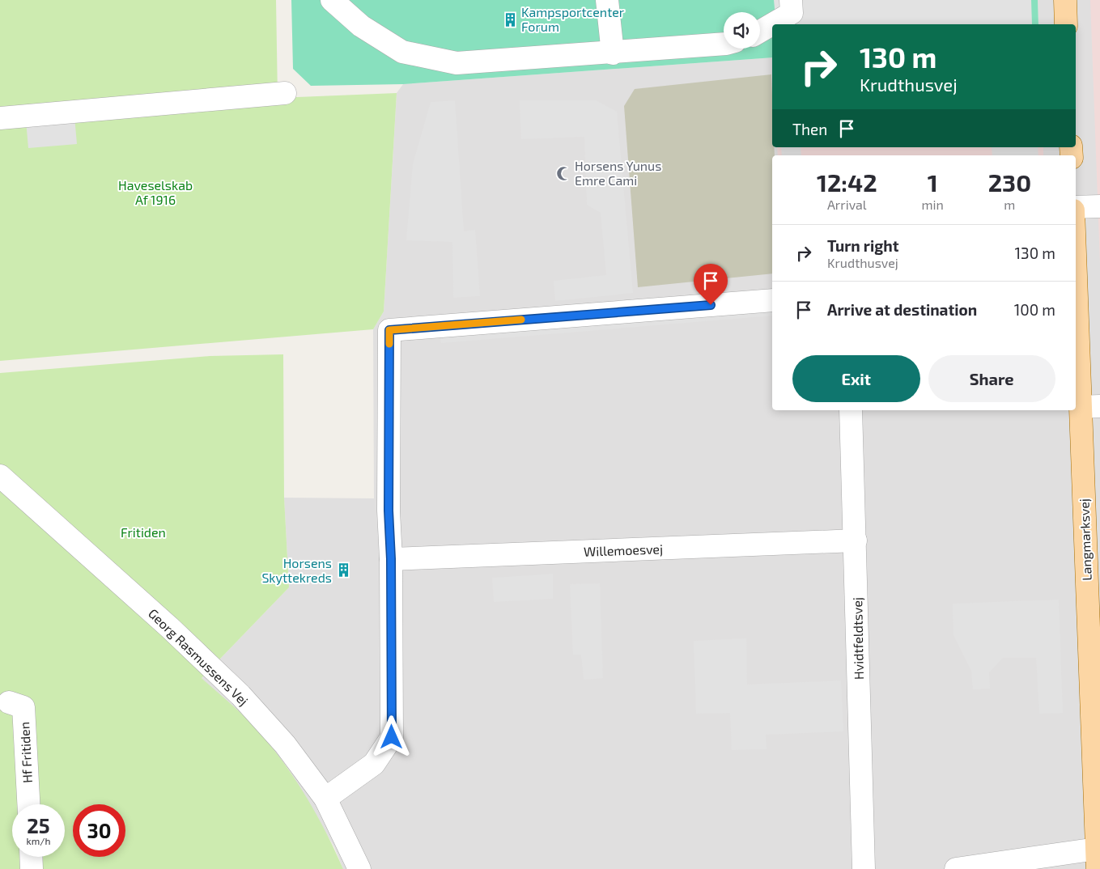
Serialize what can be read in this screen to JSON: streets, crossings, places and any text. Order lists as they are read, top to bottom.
{
  "streets": {
    "main road": ["Langmarksvej"],
    "street": [
      "Willemoesvej",
      "Hvidtfeldtsvej",
      "Georg Rasmussens Vej",
      "Hf Fritiden"
    ]
  },
  "crossings": [
    ["Willemoesvej", "Hvidtfeldtsvej"]
  ],
  "parks": ["Haveselskab Af 1916", "Fritiden"],
  "places": {
    "building": ["Kampsportcenter Forum", "Horsens Skyttekreds"],
    "mosque": ["Horsens Yunus Emre Cami"]
  },
  "page": {
    "turn": ["130 m", "Krudthusvej"],
    "then": "Then",
    "eta": [
      "12:42",
      "Arrival",
      "1",
      "min",
      "230",
      "m"
    ],
    "list": [
      {
        "name": "Turn right",
        "note": "Krudthusvej",
        "value": "130 m"
      },
      {
        "name": "Arrive at destination",
        "value": "100 m"
      }
    ],
    "buttons": ["Exit", "Share"],
    "speed": "25 km/h",
    "limit": "30"
  }
}
